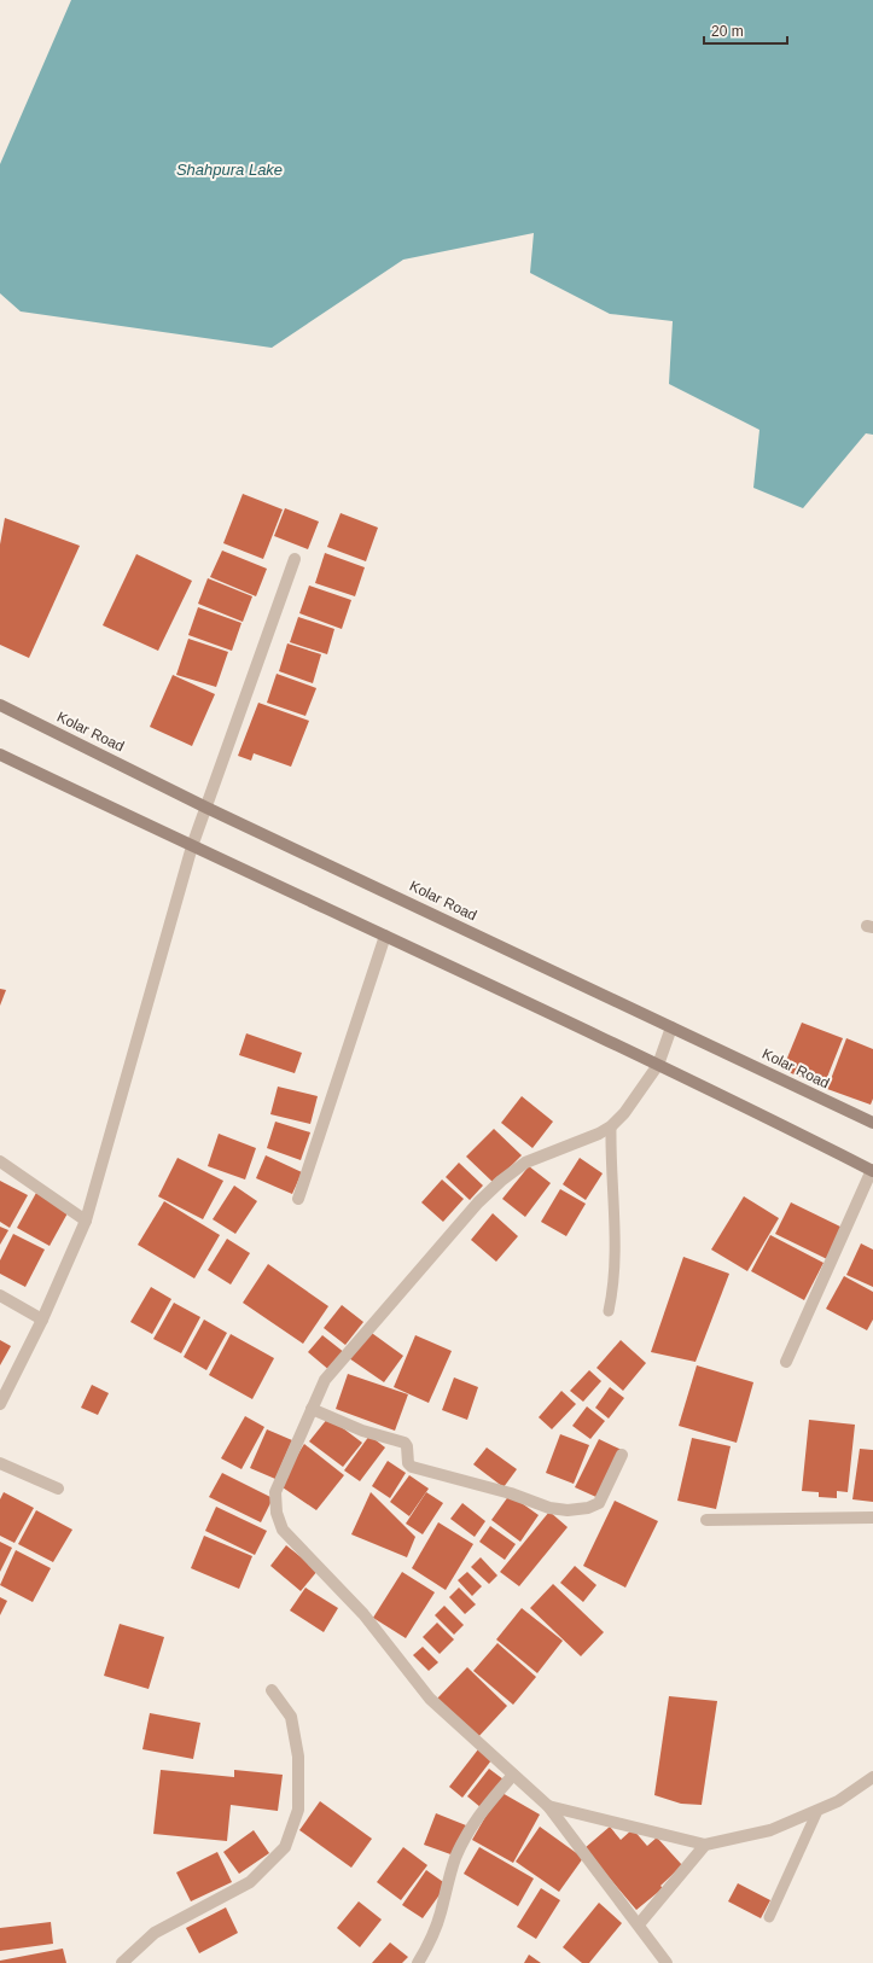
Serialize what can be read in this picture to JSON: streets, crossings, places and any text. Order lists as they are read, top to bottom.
{
  "streets": {
    "main road": ["Kolar Road"]
  },
  "water": ["Shahpura Lake"],
  "scale_bar": "20 m"
}
